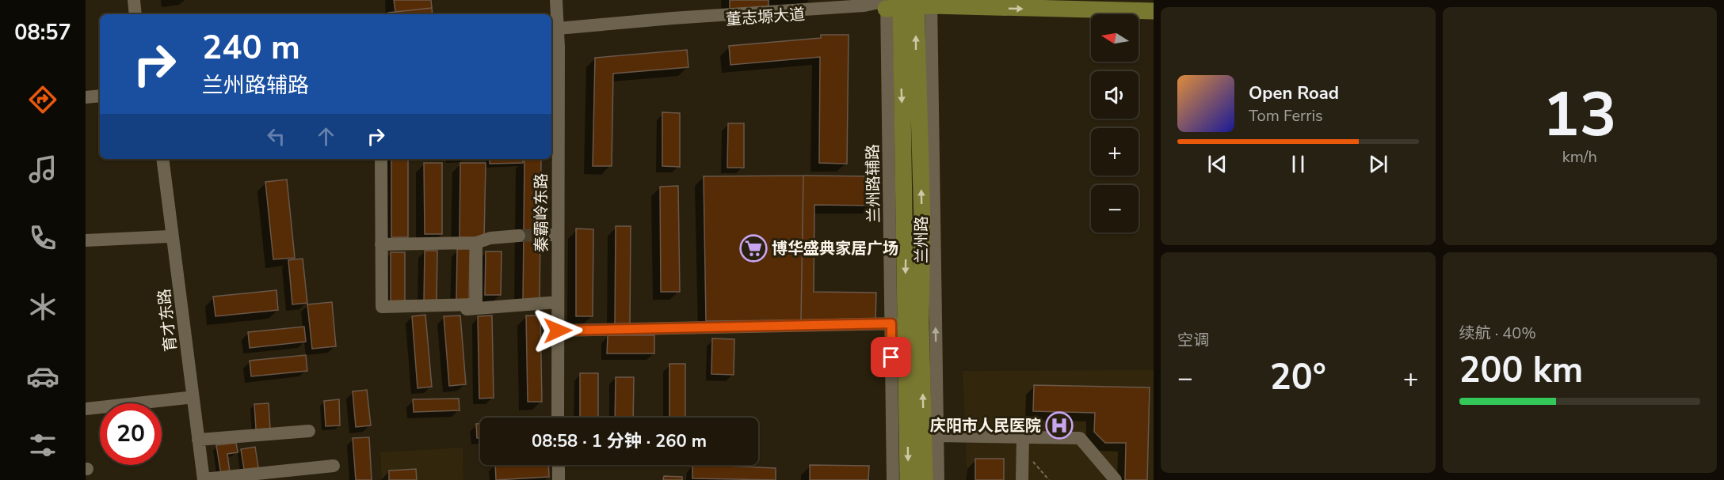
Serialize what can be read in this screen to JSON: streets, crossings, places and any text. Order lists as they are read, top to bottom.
{
  "streets": {
    "main road": ["董志塬大道", "兰州路"],
    "street": ["秦霸岭东路", "育才东路"]
  },
  "crossings": [
    ["董志塬大道", "秦霸岭东路"],
    ["董志塬大道", "兰州路"]
  ],
  "one_way": ["董志塬大道"],
  "places": {
    "supermarket": ["博华盛典家居广场"],
    "hospital": ["庆阳市人民医院"]
  },
  "north": "left",
  "page": {
    "tabs": "08:57",
    "tile": [
      ["13", "km/h"],
      "空调",
      ["续航 · 40%", "200 km"]
    ],
    "map_buttons": ["+", "−"],
    "turn": ["240 m", "兰州路辅路"],
    "song": ["Open Road", "Tom Ferris"],
    "heat": ["−", "20°", "+"],
    "limit": "20",
    "trip": "08:58 · 1 分钟 · 260 m"
  }
}
